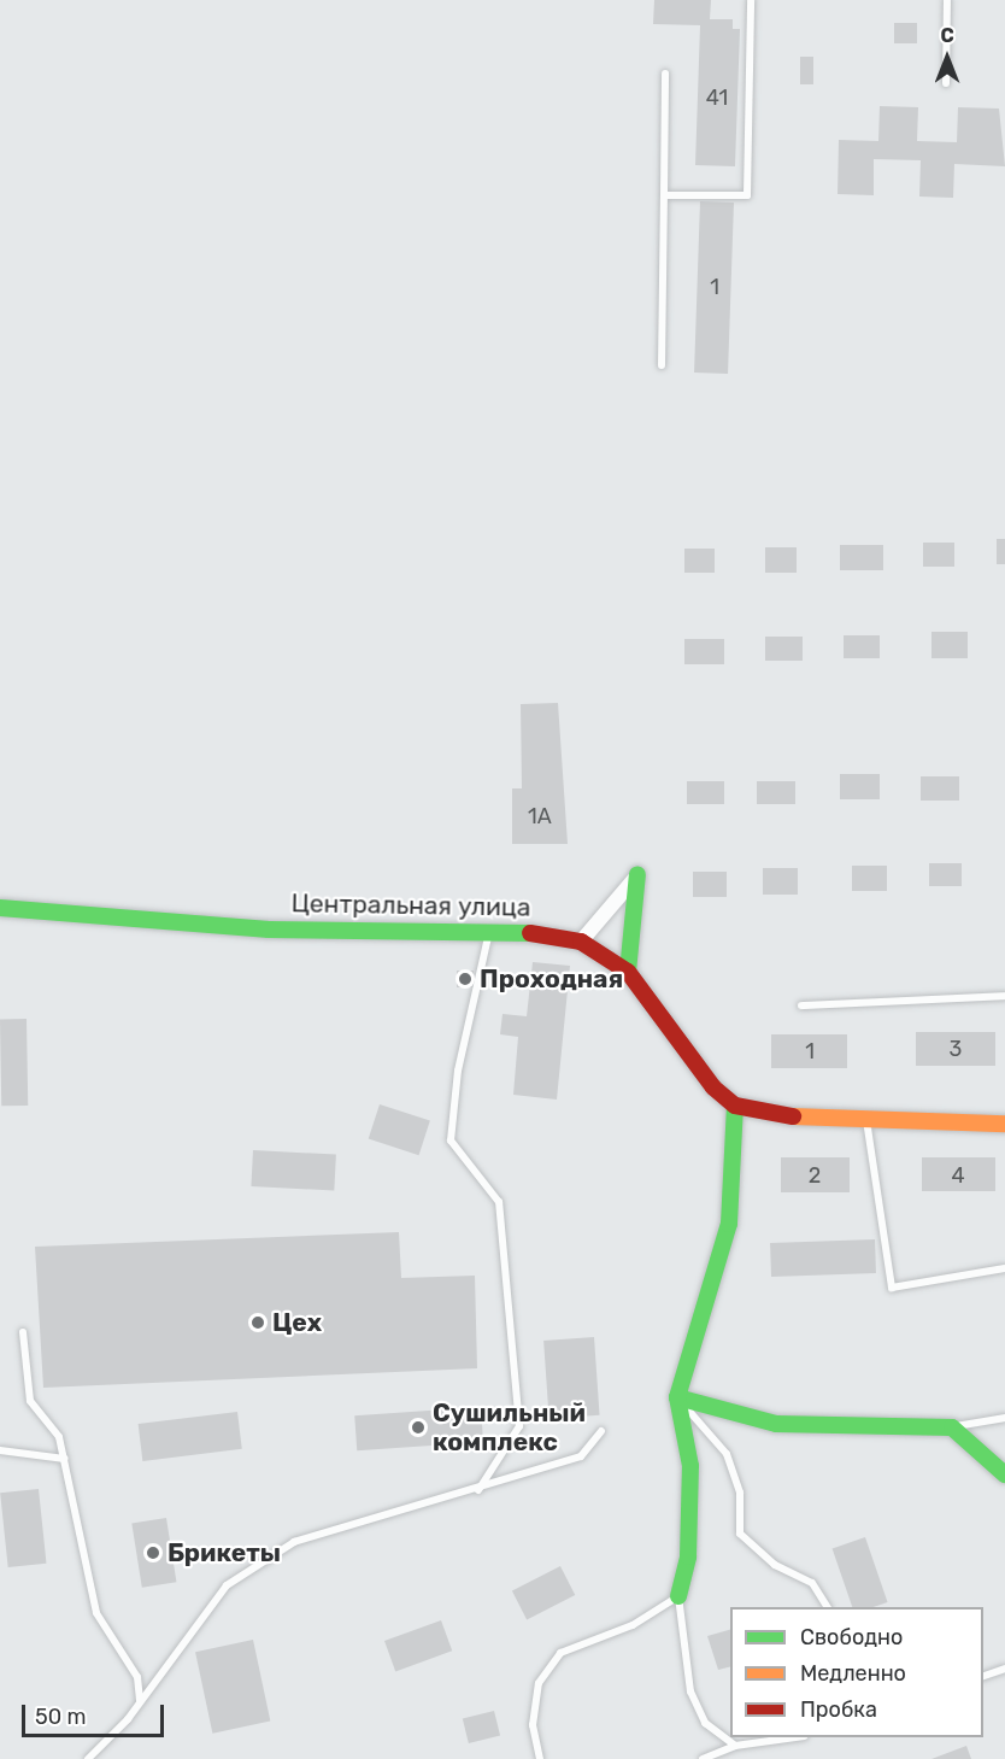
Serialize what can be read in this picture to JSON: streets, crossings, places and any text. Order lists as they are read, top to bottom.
{
  "streets": {
    "street": ["Центральная улица"]
  },
  "places": [
    "Проходная",
    "Цех",
    "Сушильный комплекс",
    "Брикеты"
  ],
  "house_numbers": [
    "41",
    "1",
    "1А",
    "3",
    "1",
    "2",
    "4"
  ],
  "legend": ["Свободно", "Медленно", "Пробка"],
  "scale_bar": "50 m",
  "north": "top"
}
